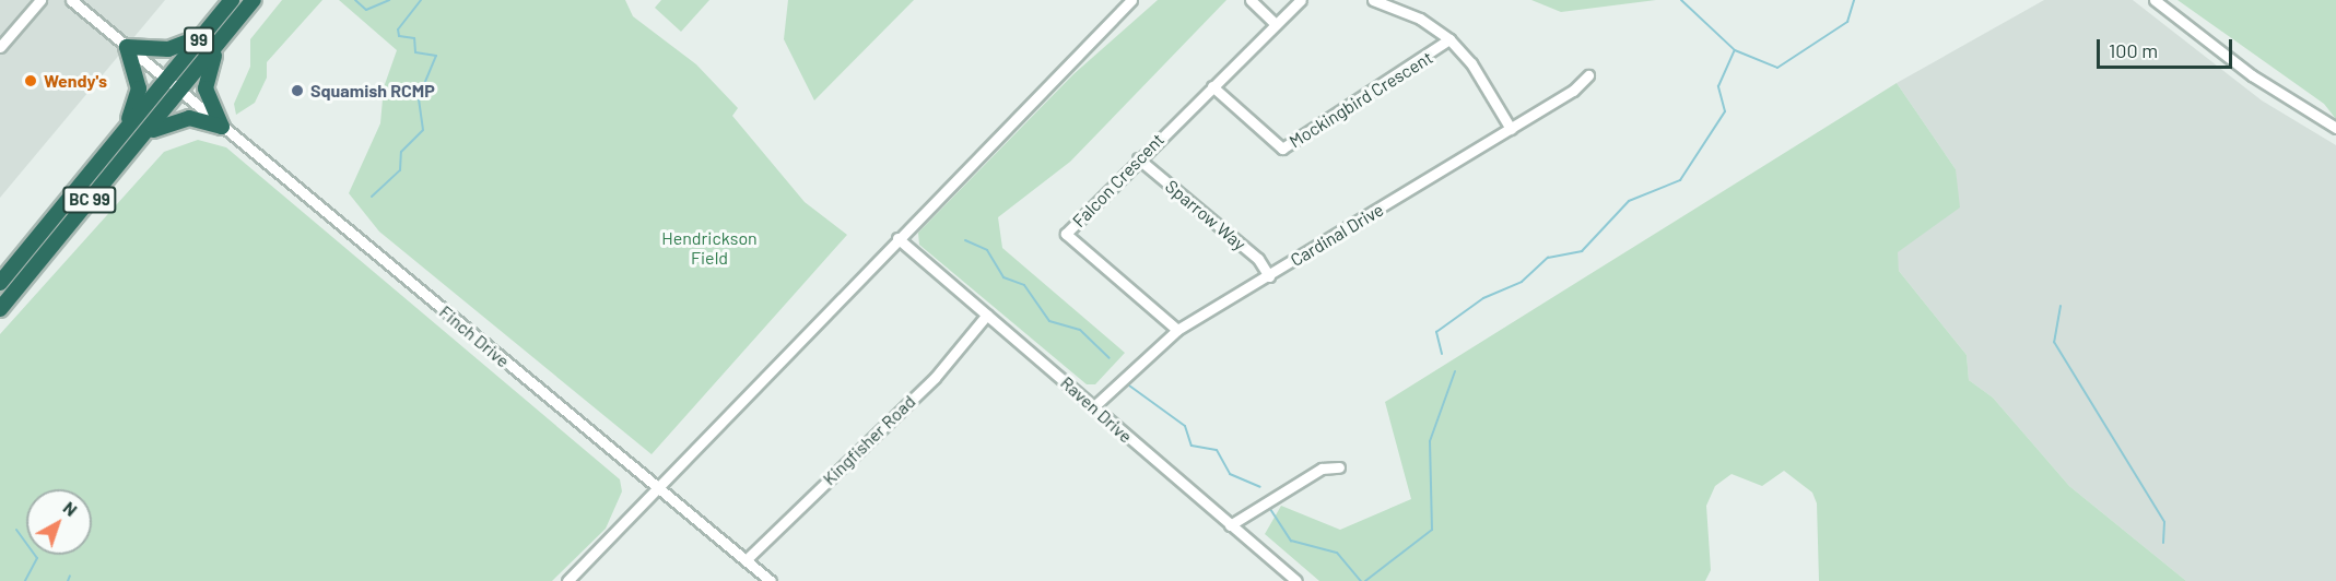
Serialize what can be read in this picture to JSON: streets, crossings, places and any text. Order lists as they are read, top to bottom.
{
  "streets": {
    "highway": ["99", "BC 99"],
    "street": [
      "Mockingbird Crescent",
      "Falcon Crescent",
      "Sparrow Way",
      "Cardinal Drive",
      "Finch Drive",
      "Raven Drive",
      "Kingfisher Road"
    ]
  },
  "crossings": [
    ["99", "BC 99"],
    ["99", "Finch Drive"],
    ["Mockingbird Crescent", "Falcon Crescent"],
    ["Falcon Crescent", "Sparrow Way"],
    ["Falcon Crescent", "Cardinal Drive"],
    ["BC 99", "Finch Drive"],
    ["Sparrow Way", "Cardinal Drive"],
    ["Cardinal Drive", "Raven Drive"],
    ["Finch Drive", "Kingfisher Road"],
    ["Raven Drive", "Kingfisher Road"]
  ],
  "parks": ["Hendrickson Field"],
  "places": ["Wendy's", "Squamish RCMP"],
  "scale_bar": "100 m",
  "north": "top right"
}
